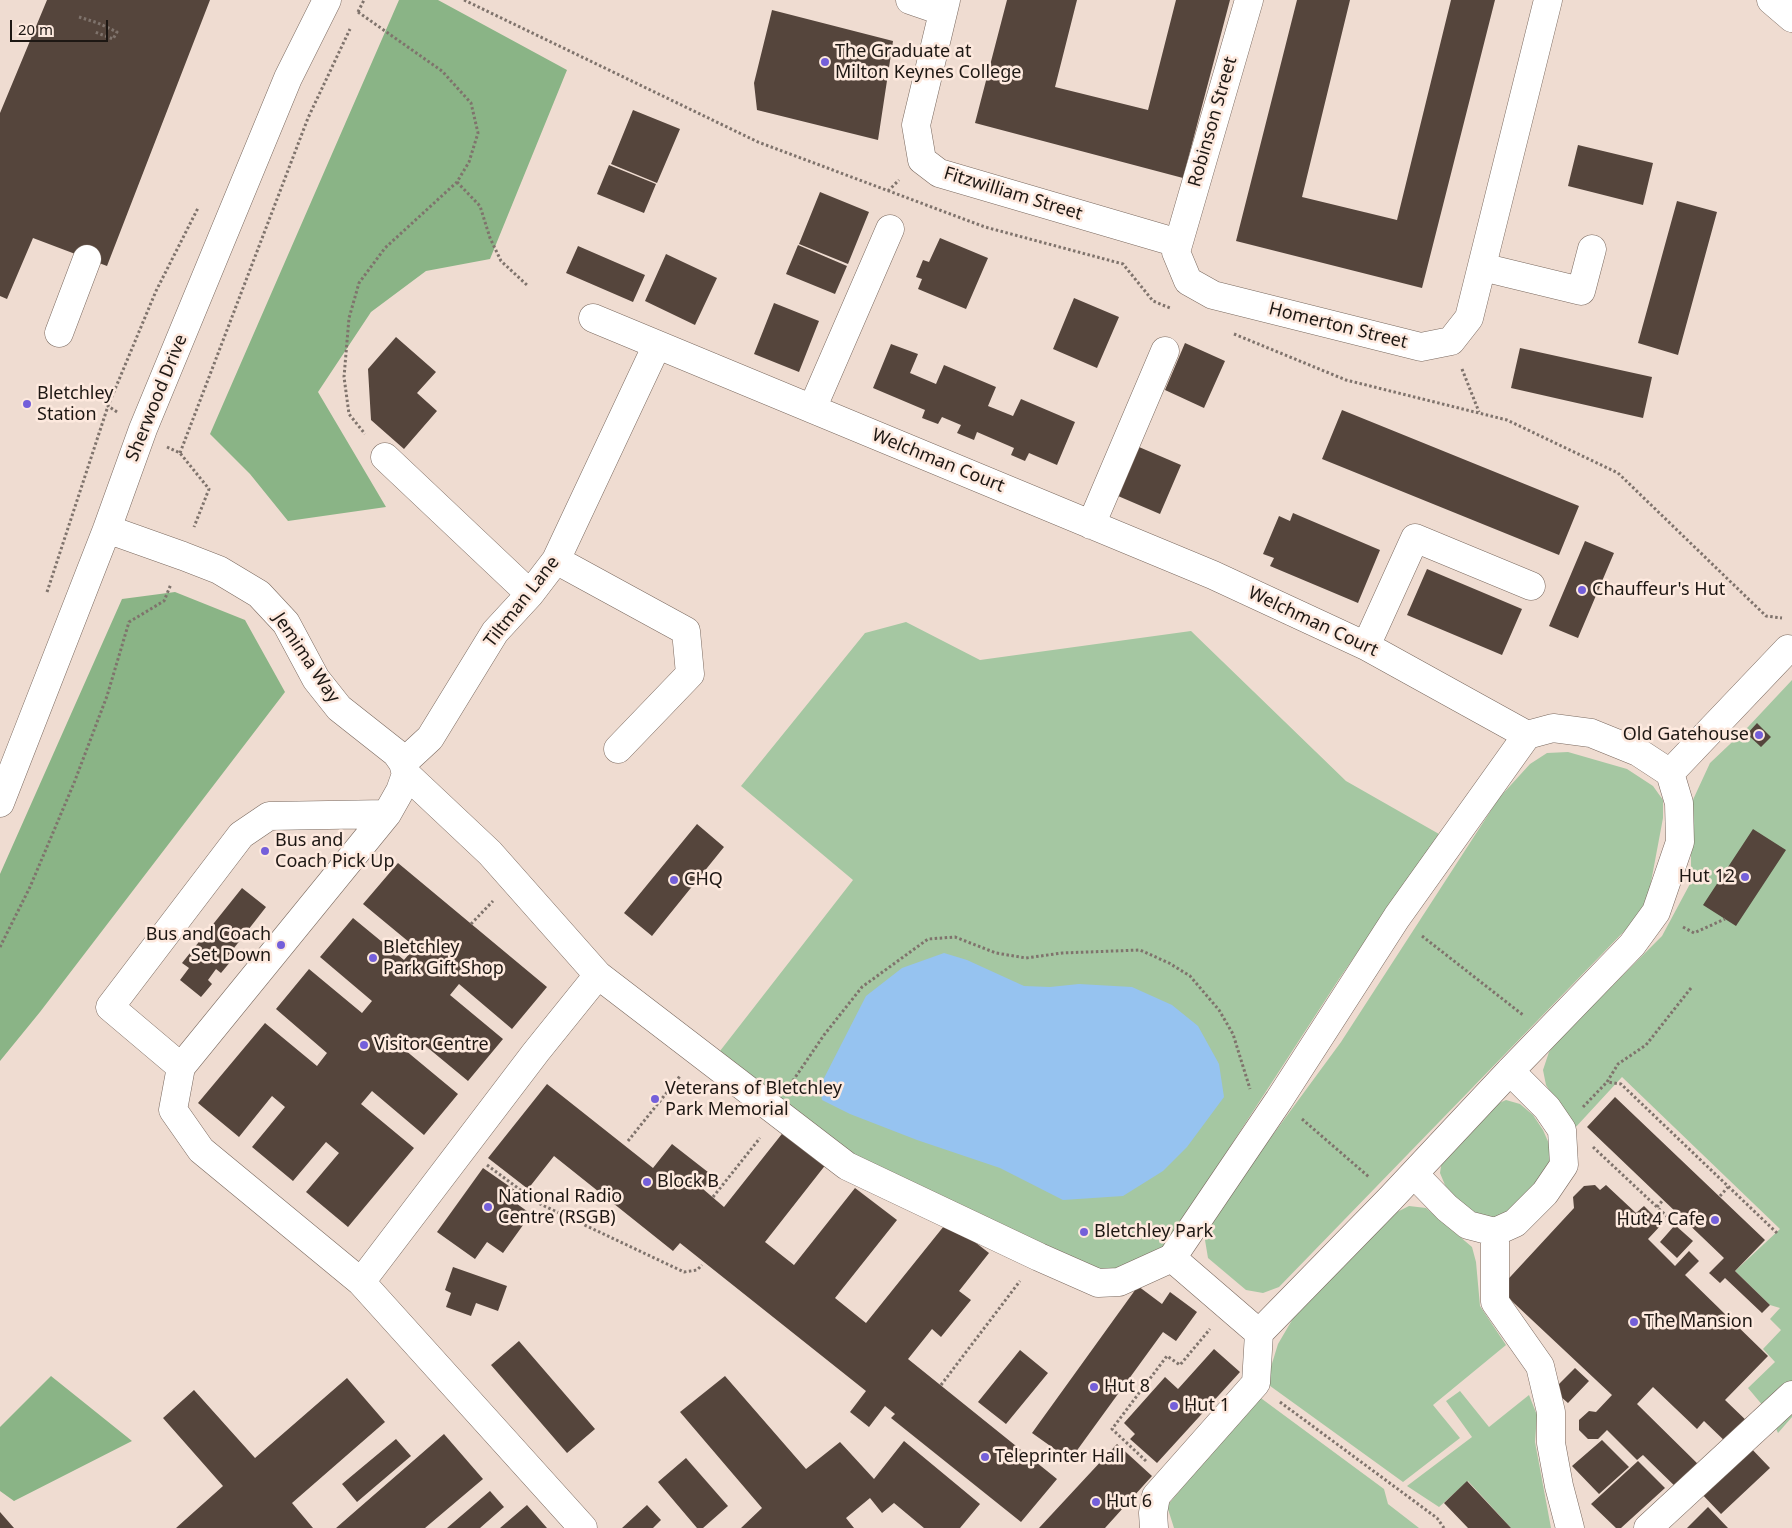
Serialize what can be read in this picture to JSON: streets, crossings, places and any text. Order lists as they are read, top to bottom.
{
  "streets": {
    "street": [
      "Robinson Street",
      "Fitzwilliam Street",
      "Homerton Street",
      "Sherwood Drive",
      "Welchman Court",
      "Tiltman Lane",
      "Jemima Way"
    ]
  },
  "crossings": [
    ["Robinson Street", "Fitzwilliam Street"],
    ["Robinson Street", "Homerton Street"],
    ["Fitzwilliam Street", "Homerton Street"],
    ["Sherwood Drive", "Jemima Way"],
    ["Welchman Court", "Tiltman Lane"],
    ["Tiltman Lane", "Jemima Way"]
  ],
  "places": [
    "The Graduate at Milton Keynes College",
    "Bletchley Station",
    "Chauffeur's Hut",
    "Old Gatehouse",
    "Bus and Coach Pick Up",
    "Hut 12",
    "CHQ",
    "Bus and Coach Set Down",
    "Bletchley Park Gift Shop",
    "Visitor Centre",
    "Veterans of Bletchley Park Memorial",
    "Block B",
    "National Radio Centre (RSGB)",
    "Hut 4 Cafe",
    "Bletchley Park",
    "The Mansion",
    "Hut 8",
    "Hut 1",
    "Teleprinter Hall",
    "Hut 6"
  ],
  "scale_bar": "20 m"
}
